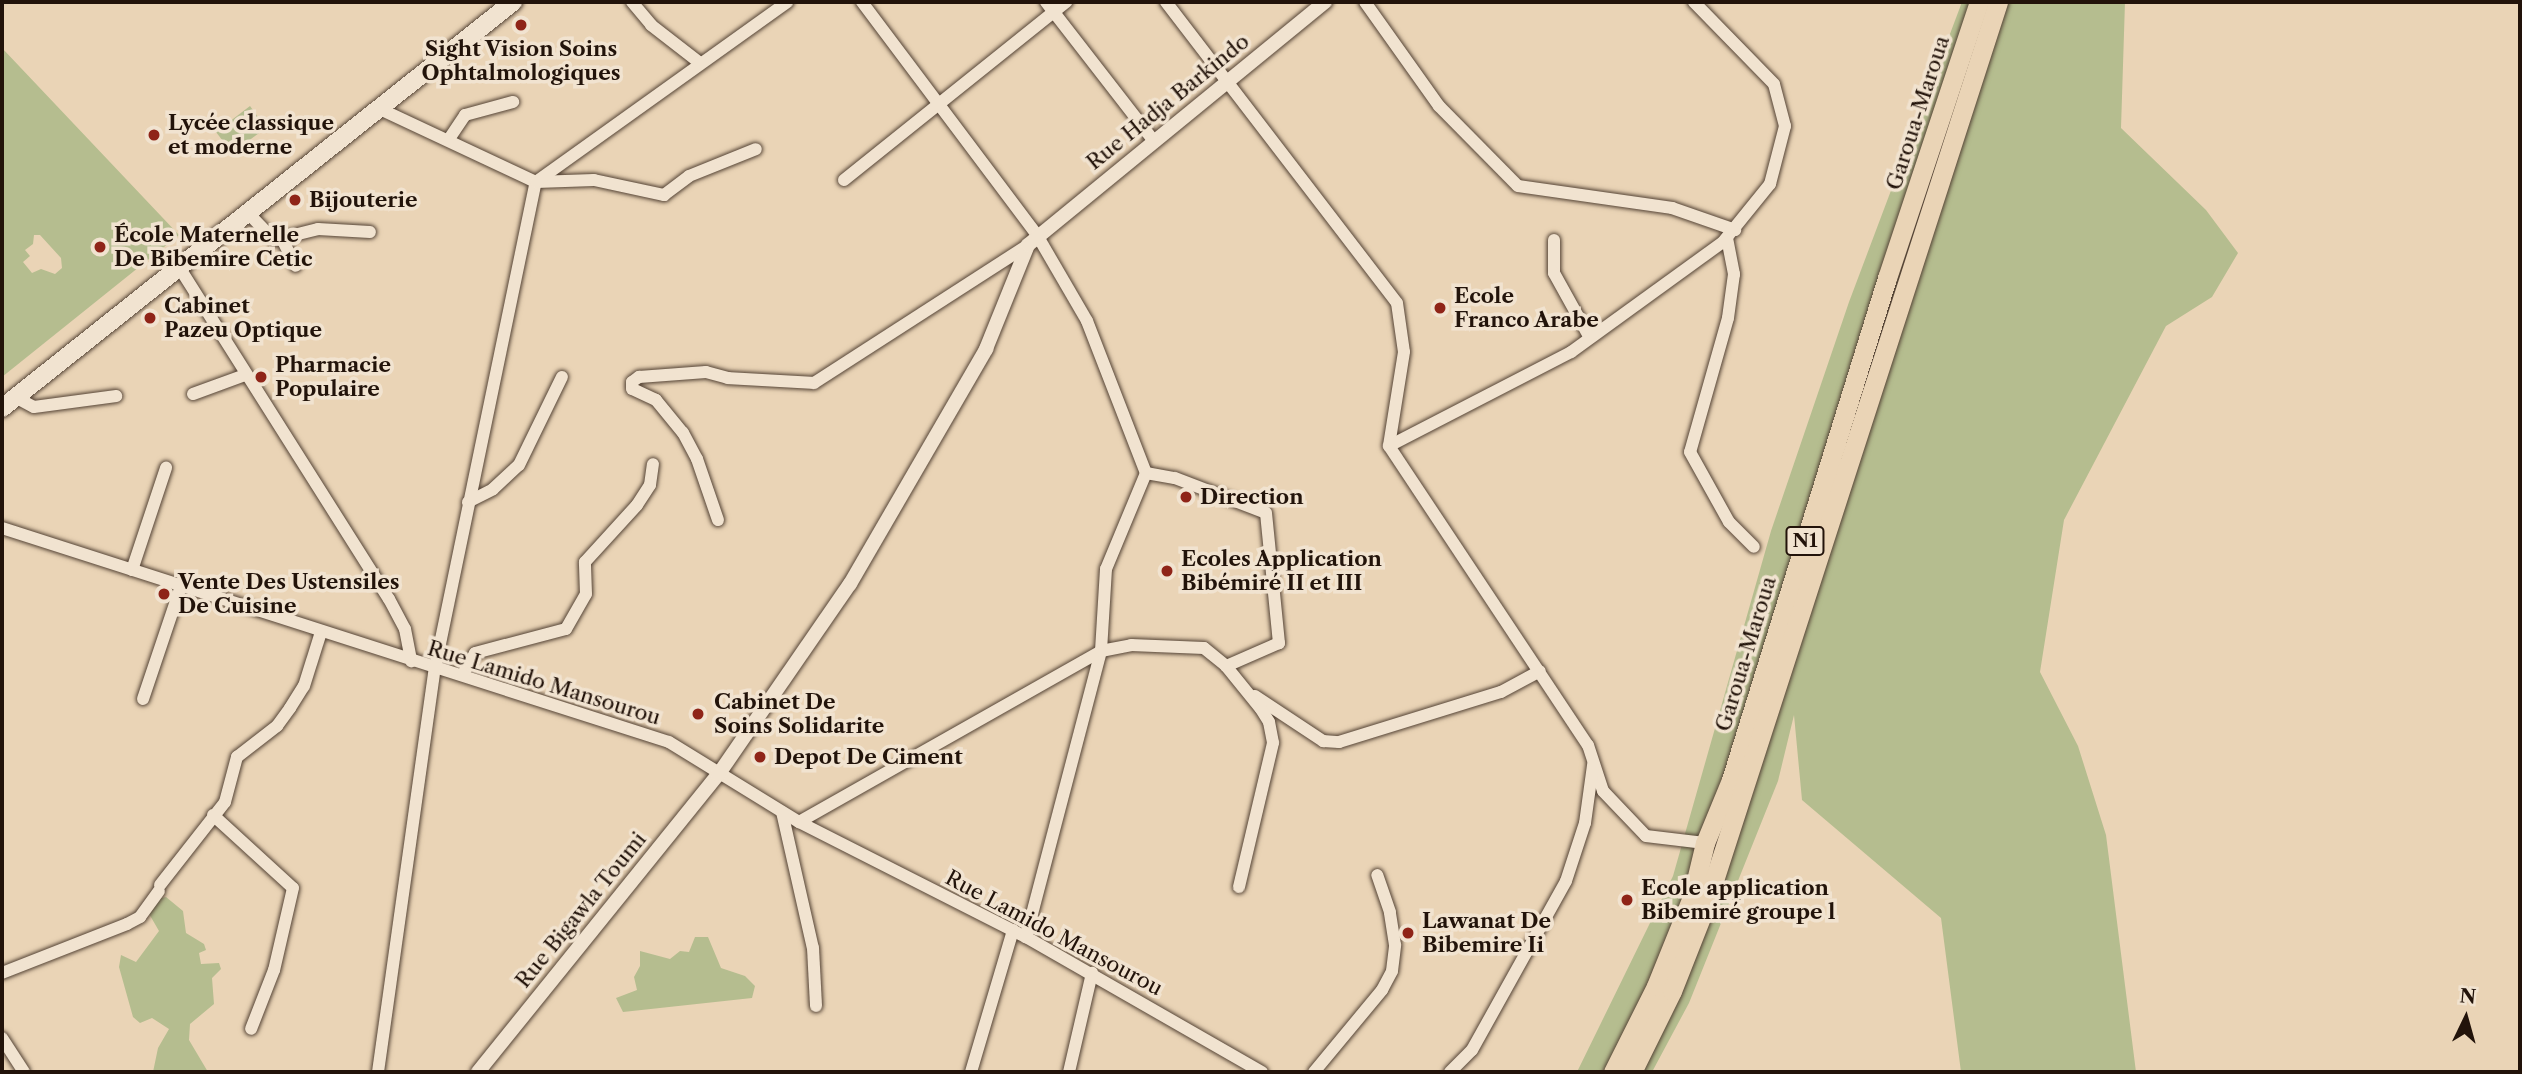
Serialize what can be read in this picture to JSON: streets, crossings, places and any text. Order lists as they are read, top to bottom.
{
  "streets": {
    "highway": ["Garoua-Maroua", "N1"],
    "street": ["Rue Hadja Barkindo", "Rue Lamido Mansourou", "Rue Bigawla Toumi"]
  },
  "crossings": [
    ["Rue Hadja Barkindo", "Rue Bigawla Toumi"],
    ["Rue Lamido Mansourou", "Rue Bigawla Toumi"]
  ],
  "places": [
    "Sight Vision Soins Ophtalmologiques",
    "Lycée classique et moderne",
    "Bijouterie",
    "École Maternelle De Bibemire Cetic",
    "Ecole Franco Arabe",
    "Cabinet Pazeu Optique",
    "Pharmacie Populaire",
    "Direction",
    "Ecoles Application Bibémiré II et III",
    "Vente Des Ustensiles De Cuisine",
    "Cabinet De Soins Solidarite",
    "Depot De Ciment",
    "Ecole application Bibemiré groupe l",
    "Lawanat De Bibemire Ii"
  ],
  "north": "top"
}
